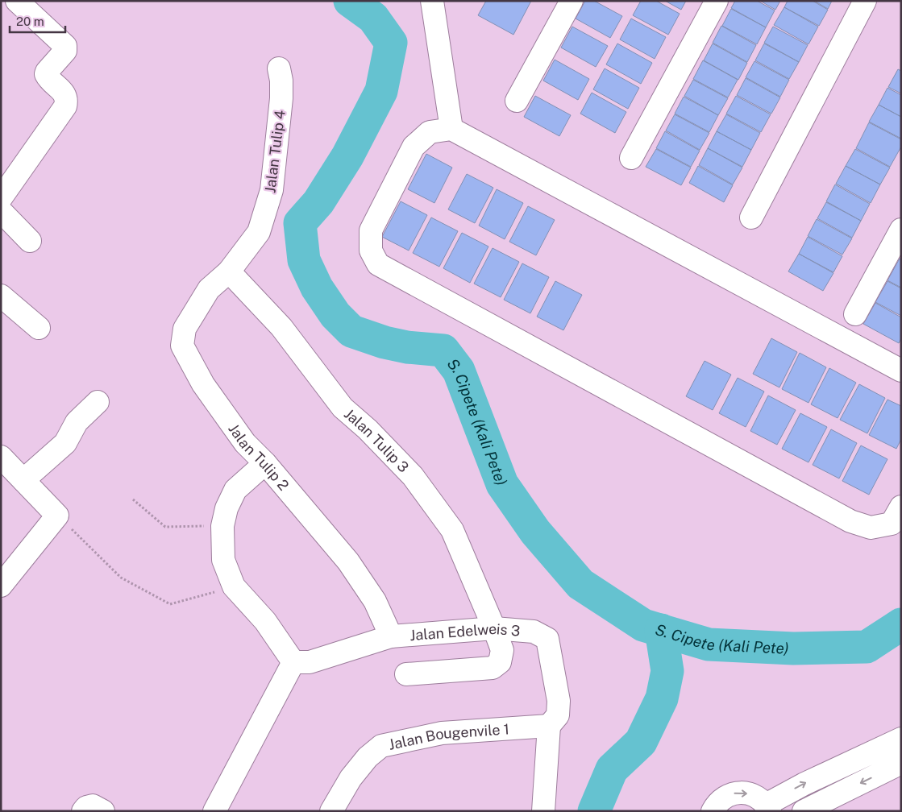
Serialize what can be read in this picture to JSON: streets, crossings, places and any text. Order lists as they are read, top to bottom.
{
  "streets": {
    "street": [
      "Jalan Tulip 4",
      "Jalan Tulip 3",
      "Jalan Tulip 2",
      "Jalan Edelweis 3",
      "Jalan Bougenvile 1"
    ]
  },
  "crossings": [
    ["Jalan Tulip 4", "Jalan Tulip 3"],
    ["Jalan Tulip 4", "Jalan Tulip 2"],
    ["Jalan Tulip 3", "Jalan Tulip 2"],
    ["Jalan Tulip 3", "Jalan Edelweis 3"],
    ["Jalan Tulip 2", "Jalan Edelweis 3"],
    ["Jalan Edelweis 3", "Jalan Bougenvile 1"]
  ],
  "water": ["S. Cipete (Kali Pete)"],
  "scale_bar": "20 m"
}
